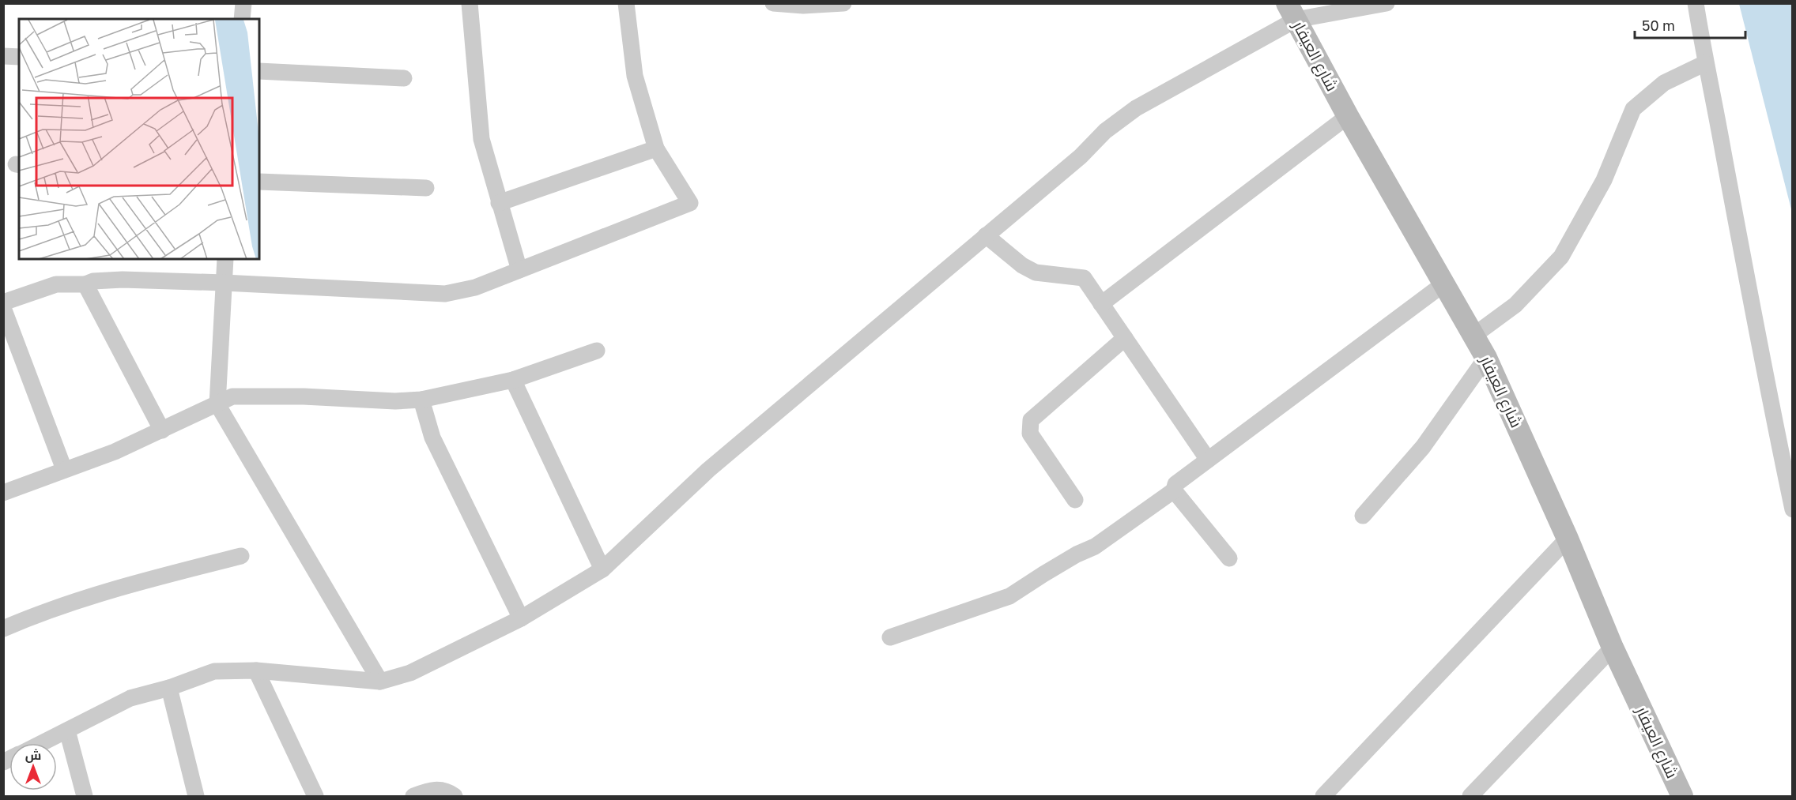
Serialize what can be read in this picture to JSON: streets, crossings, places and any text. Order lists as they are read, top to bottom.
{
  "streets": {
    "main road": ["شارع العيفار"]
  },
  "scale_bar": "50 m",
  "north": "top"
}
